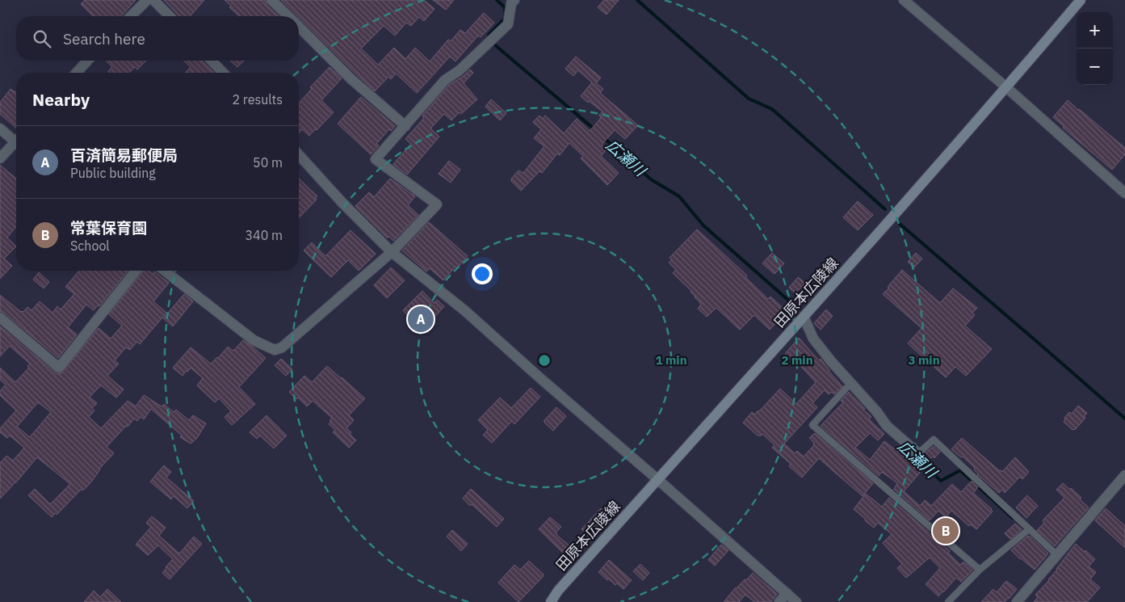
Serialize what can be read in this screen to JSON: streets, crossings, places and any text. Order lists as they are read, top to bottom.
{
  "streets": {
    "main road": ["田原本広陵線"]
  },
  "water": ["広瀬川"],
  "page": {
    "map_buttons": ["+", "−"],
    "search": "Search here",
    "heading": ["Nearby", "2 results"],
    "list": [
      {
        "mark": "A",
        "name": "百済簡易郵便局",
        "note": "Public building",
        "value": "50 m"
      },
      {
        "mark": "B",
        "name": "常葉保育園",
        "note": "School",
        "value": "340 m"
      }
    ],
    "pins": ["A", "B"]
  },
  "rings": ["1 min", "2 min", "3 min"]
}
